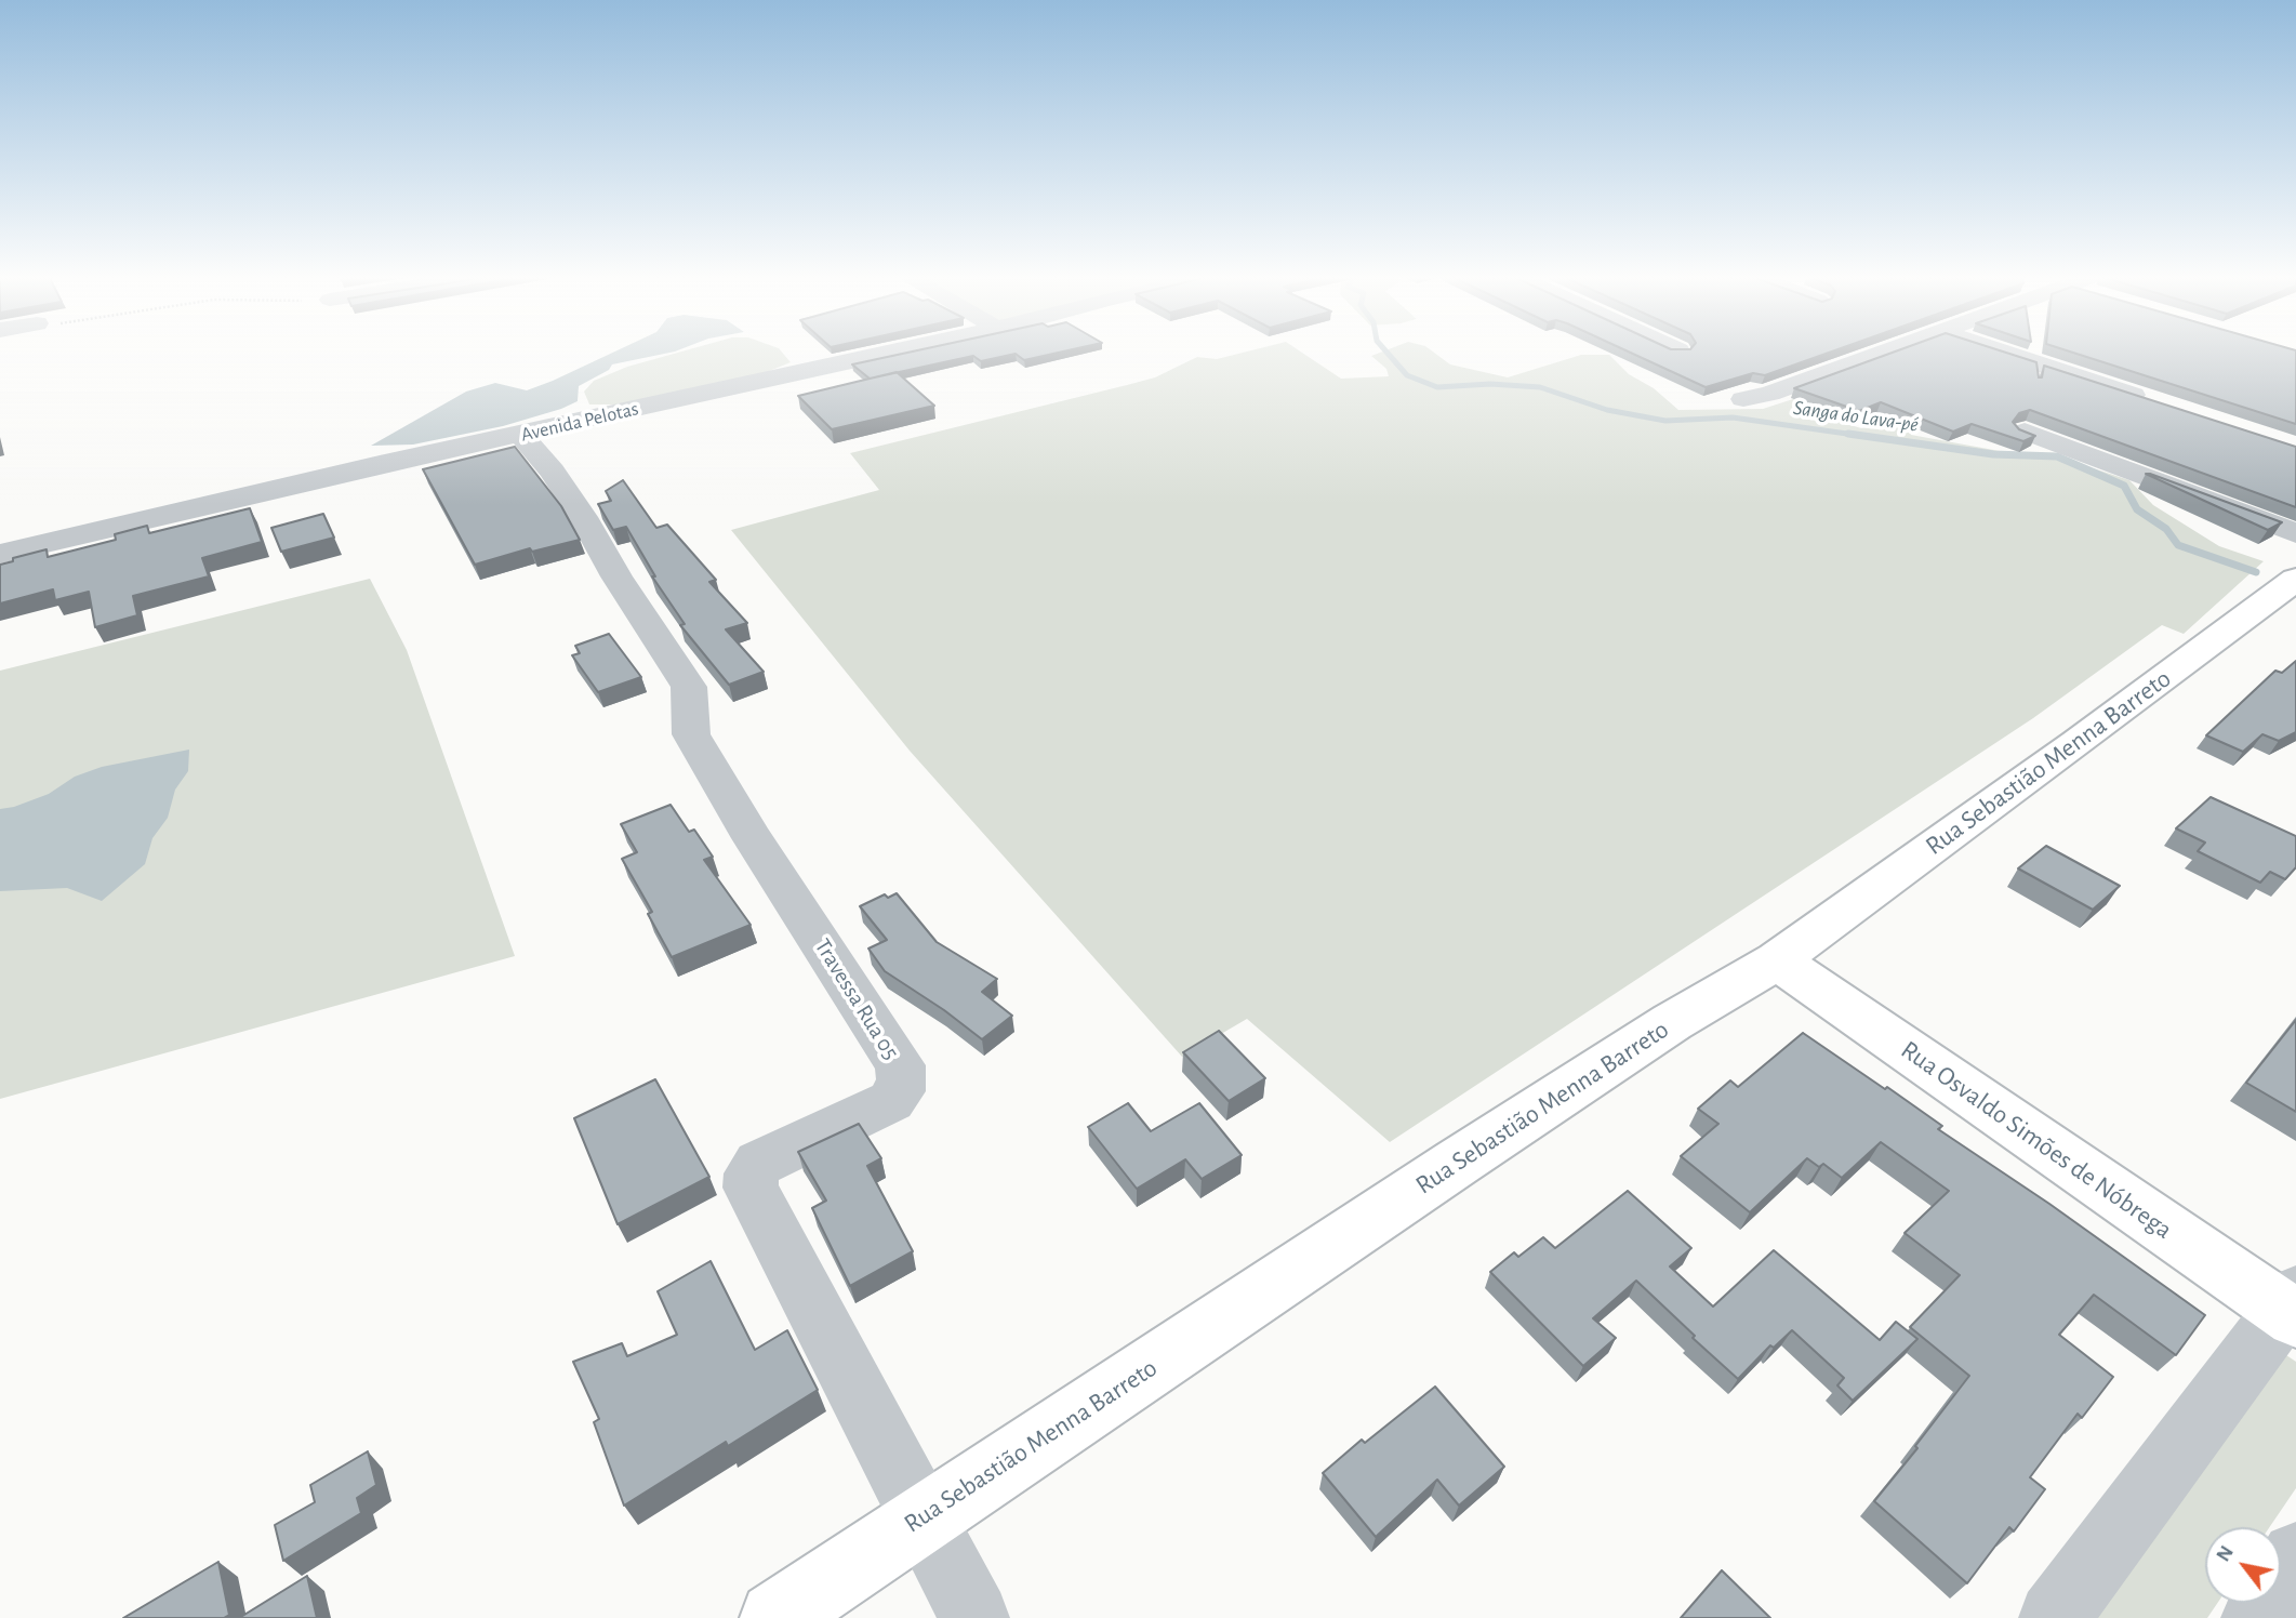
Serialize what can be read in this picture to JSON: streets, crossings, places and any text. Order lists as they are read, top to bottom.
{
  "streets": {
    "main road": ["Rua Sebastião Menna Barreto", "Rua Osvaldo Simões de Nóbrega"],
    "street": ["Avenida Pelotas", "Travessa Rua 05"]
  },
  "crossings": [
    ["Avenida Pelotas", "Travessa Rua 05"],
    ["Rua Sebastião Menna Barreto", "Travessa Rua 05"],
    ["Rua Sebastião Menna Barreto", "Rua Osvaldo Simões de Nóbrega"]
  ],
  "water": ["Sanga do Lava-pé"],
  "north": "top left"
}
